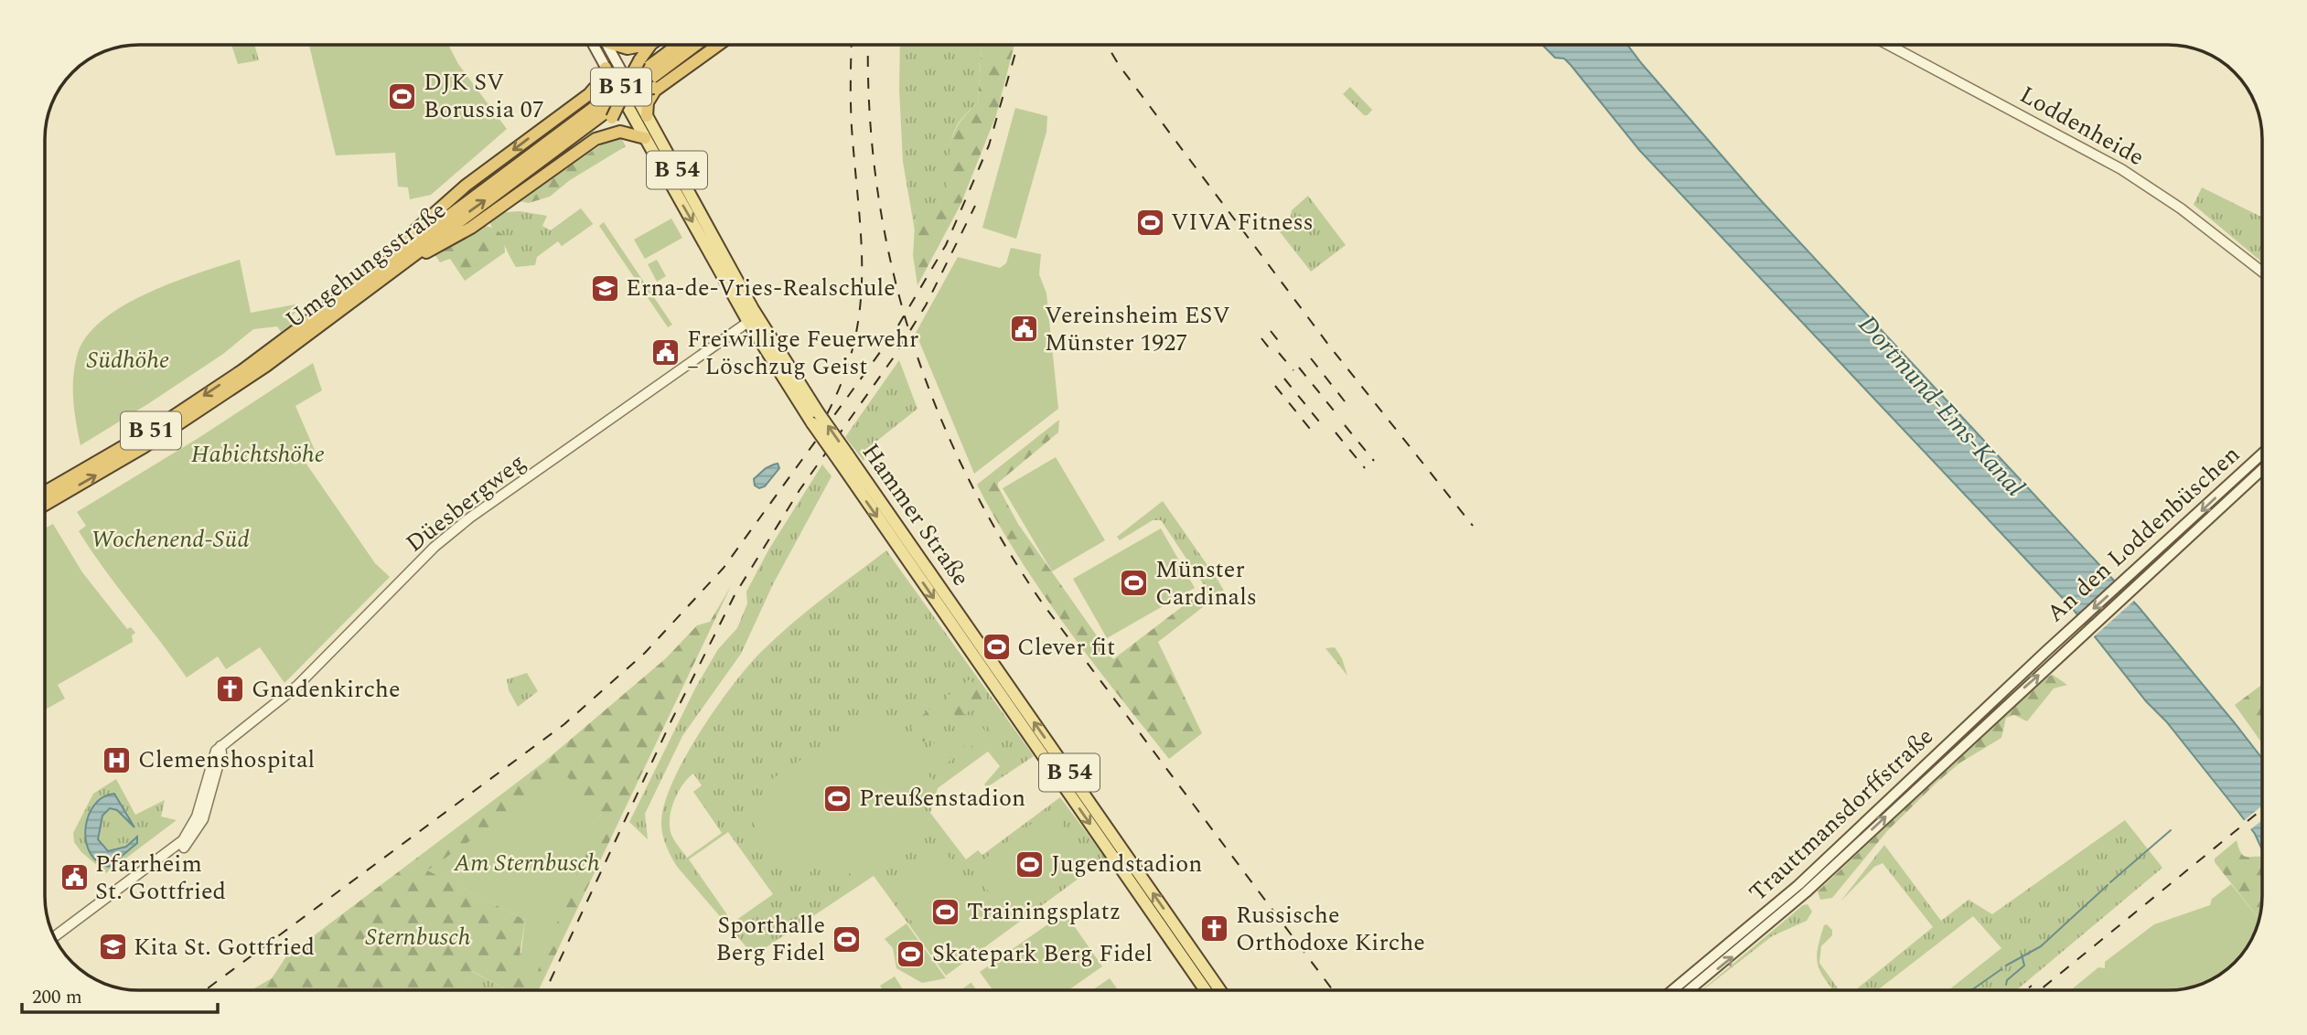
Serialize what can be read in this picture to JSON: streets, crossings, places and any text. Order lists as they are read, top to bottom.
{
  "streets": {
    "highway": ["B 51", "Umgehungsstraße"],
    "main road": [
      "B 54",
      "Hammer Straße",
      "An den Loddenbüschen",
      "Trauttmansdorffstraße"
    ],
    "street": ["Loddenheide", "Düesbergweg"]
  },
  "crossings": [
    ["Düesbergweg", "Hammer Straße"],
    ["An den Loddenbüschen", "Trauttmansdorffstraße"]
  ],
  "water": ["Dortmund-Ems-Kanal"],
  "parks": [
    "Südhöhe",
    "Habichtshöhe",
    "Wochenend-Süd",
    "Am Sternbusch",
    "Sternbusch"
  ],
  "places": {
    "sports": [
      "DJK SV Borussia 07",
      "VIVA Fitness",
      "Münster Cardinals",
      "Clever fit",
      "Preußenstadion",
      "Jugendstadion",
      "Trainingsplatz",
      "Sporthalle Berg Fidel",
      "Skatepark Berg Fidel"
    ],
    "school or university": ["Erna-de-Vries-Realschule", "Kita St. Gottfried"],
    "public building": ["Vereinsheim ESV Münster 1927", "Freiwillige Feuerwehr – Löschzug Geist", "Pfarrheim St. Gottfried"],
    "church": ["Gnadenkirche", "Russische Orthodoxe Kirche"],
    "hospital": ["Clemenshospital"]
  },
  "scale_bar": "200 m"
}
